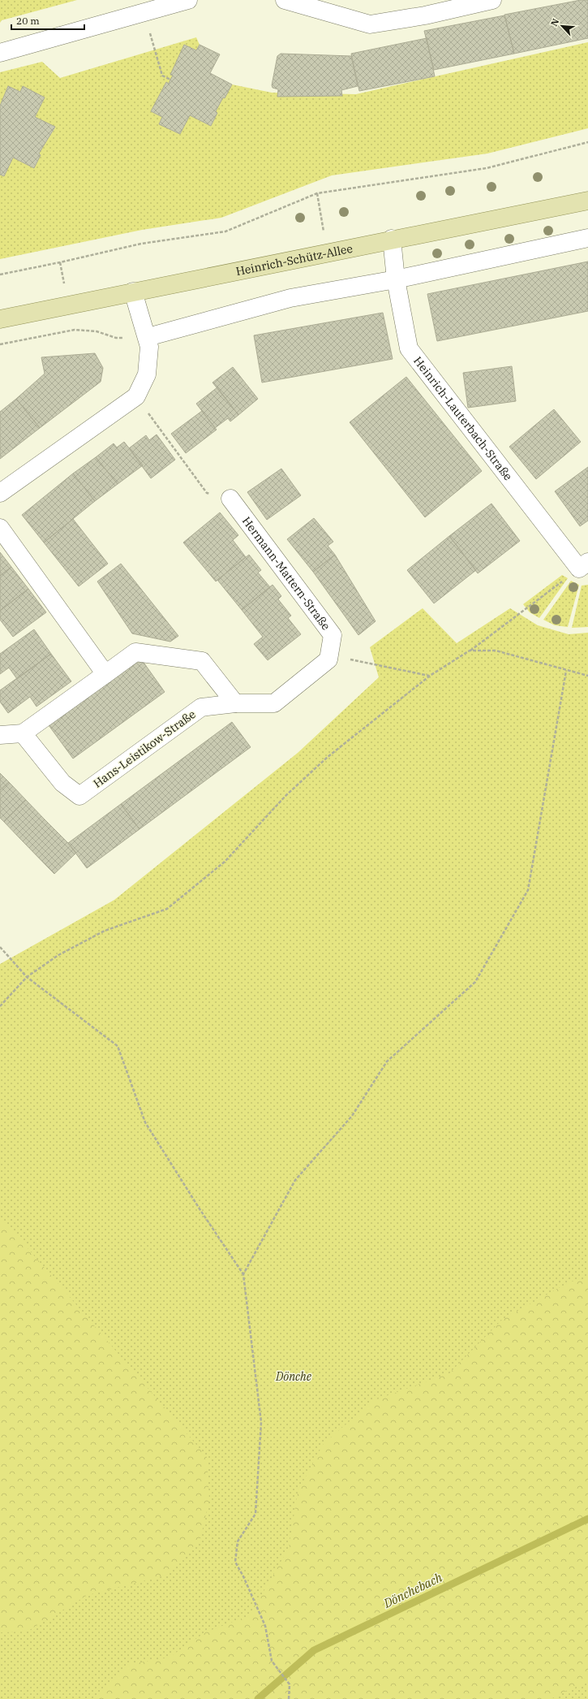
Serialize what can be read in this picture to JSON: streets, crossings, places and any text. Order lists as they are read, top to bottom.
{
  "streets": {
    "main road": ["Heinrich-Schütz-Allee"],
    "street": ["Heinrich-Lauterbach-Straße", "Hermann-Mattern-Straße", "Hans-Leistikow-Straße"]
  },
  "crossings": [
    ["Heinrich-Schütz-Allee", "Heinrich-Lauterbach-Straße"]
  ],
  "water": ["Dönchebach"],
  "parks": ["Dönche"],
  "scale_bar": "20 m",
  "north": "top left"
}
